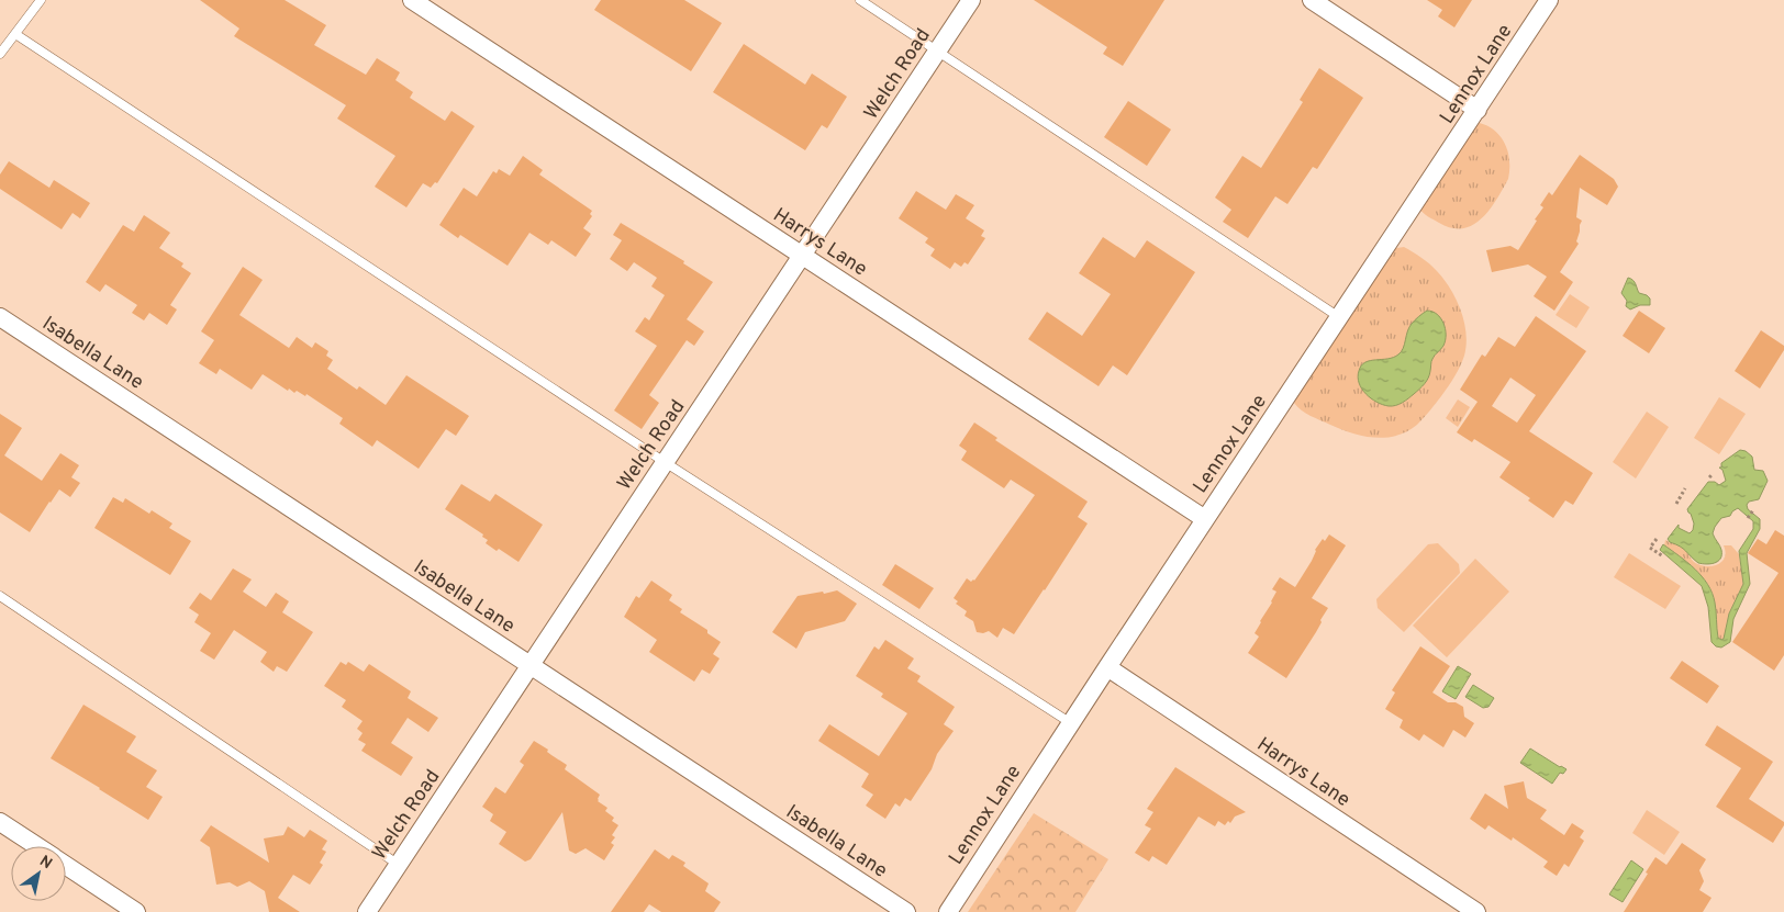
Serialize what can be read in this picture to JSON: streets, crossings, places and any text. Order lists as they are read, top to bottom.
{
  "streets": {
    "street": [
      "Welch Road",
      "Lennox Lane",
      "Harrys Lane",
      "Isabella Lane"
    ]
  },
  "crossings": [
    ["Welch Road", "Harrys Lane"],
    ["Welch Road", "Isabella Lane"],
    ["Lennox Lane", "Harrys Lane"]
  ],
  "north": "top right"
}
